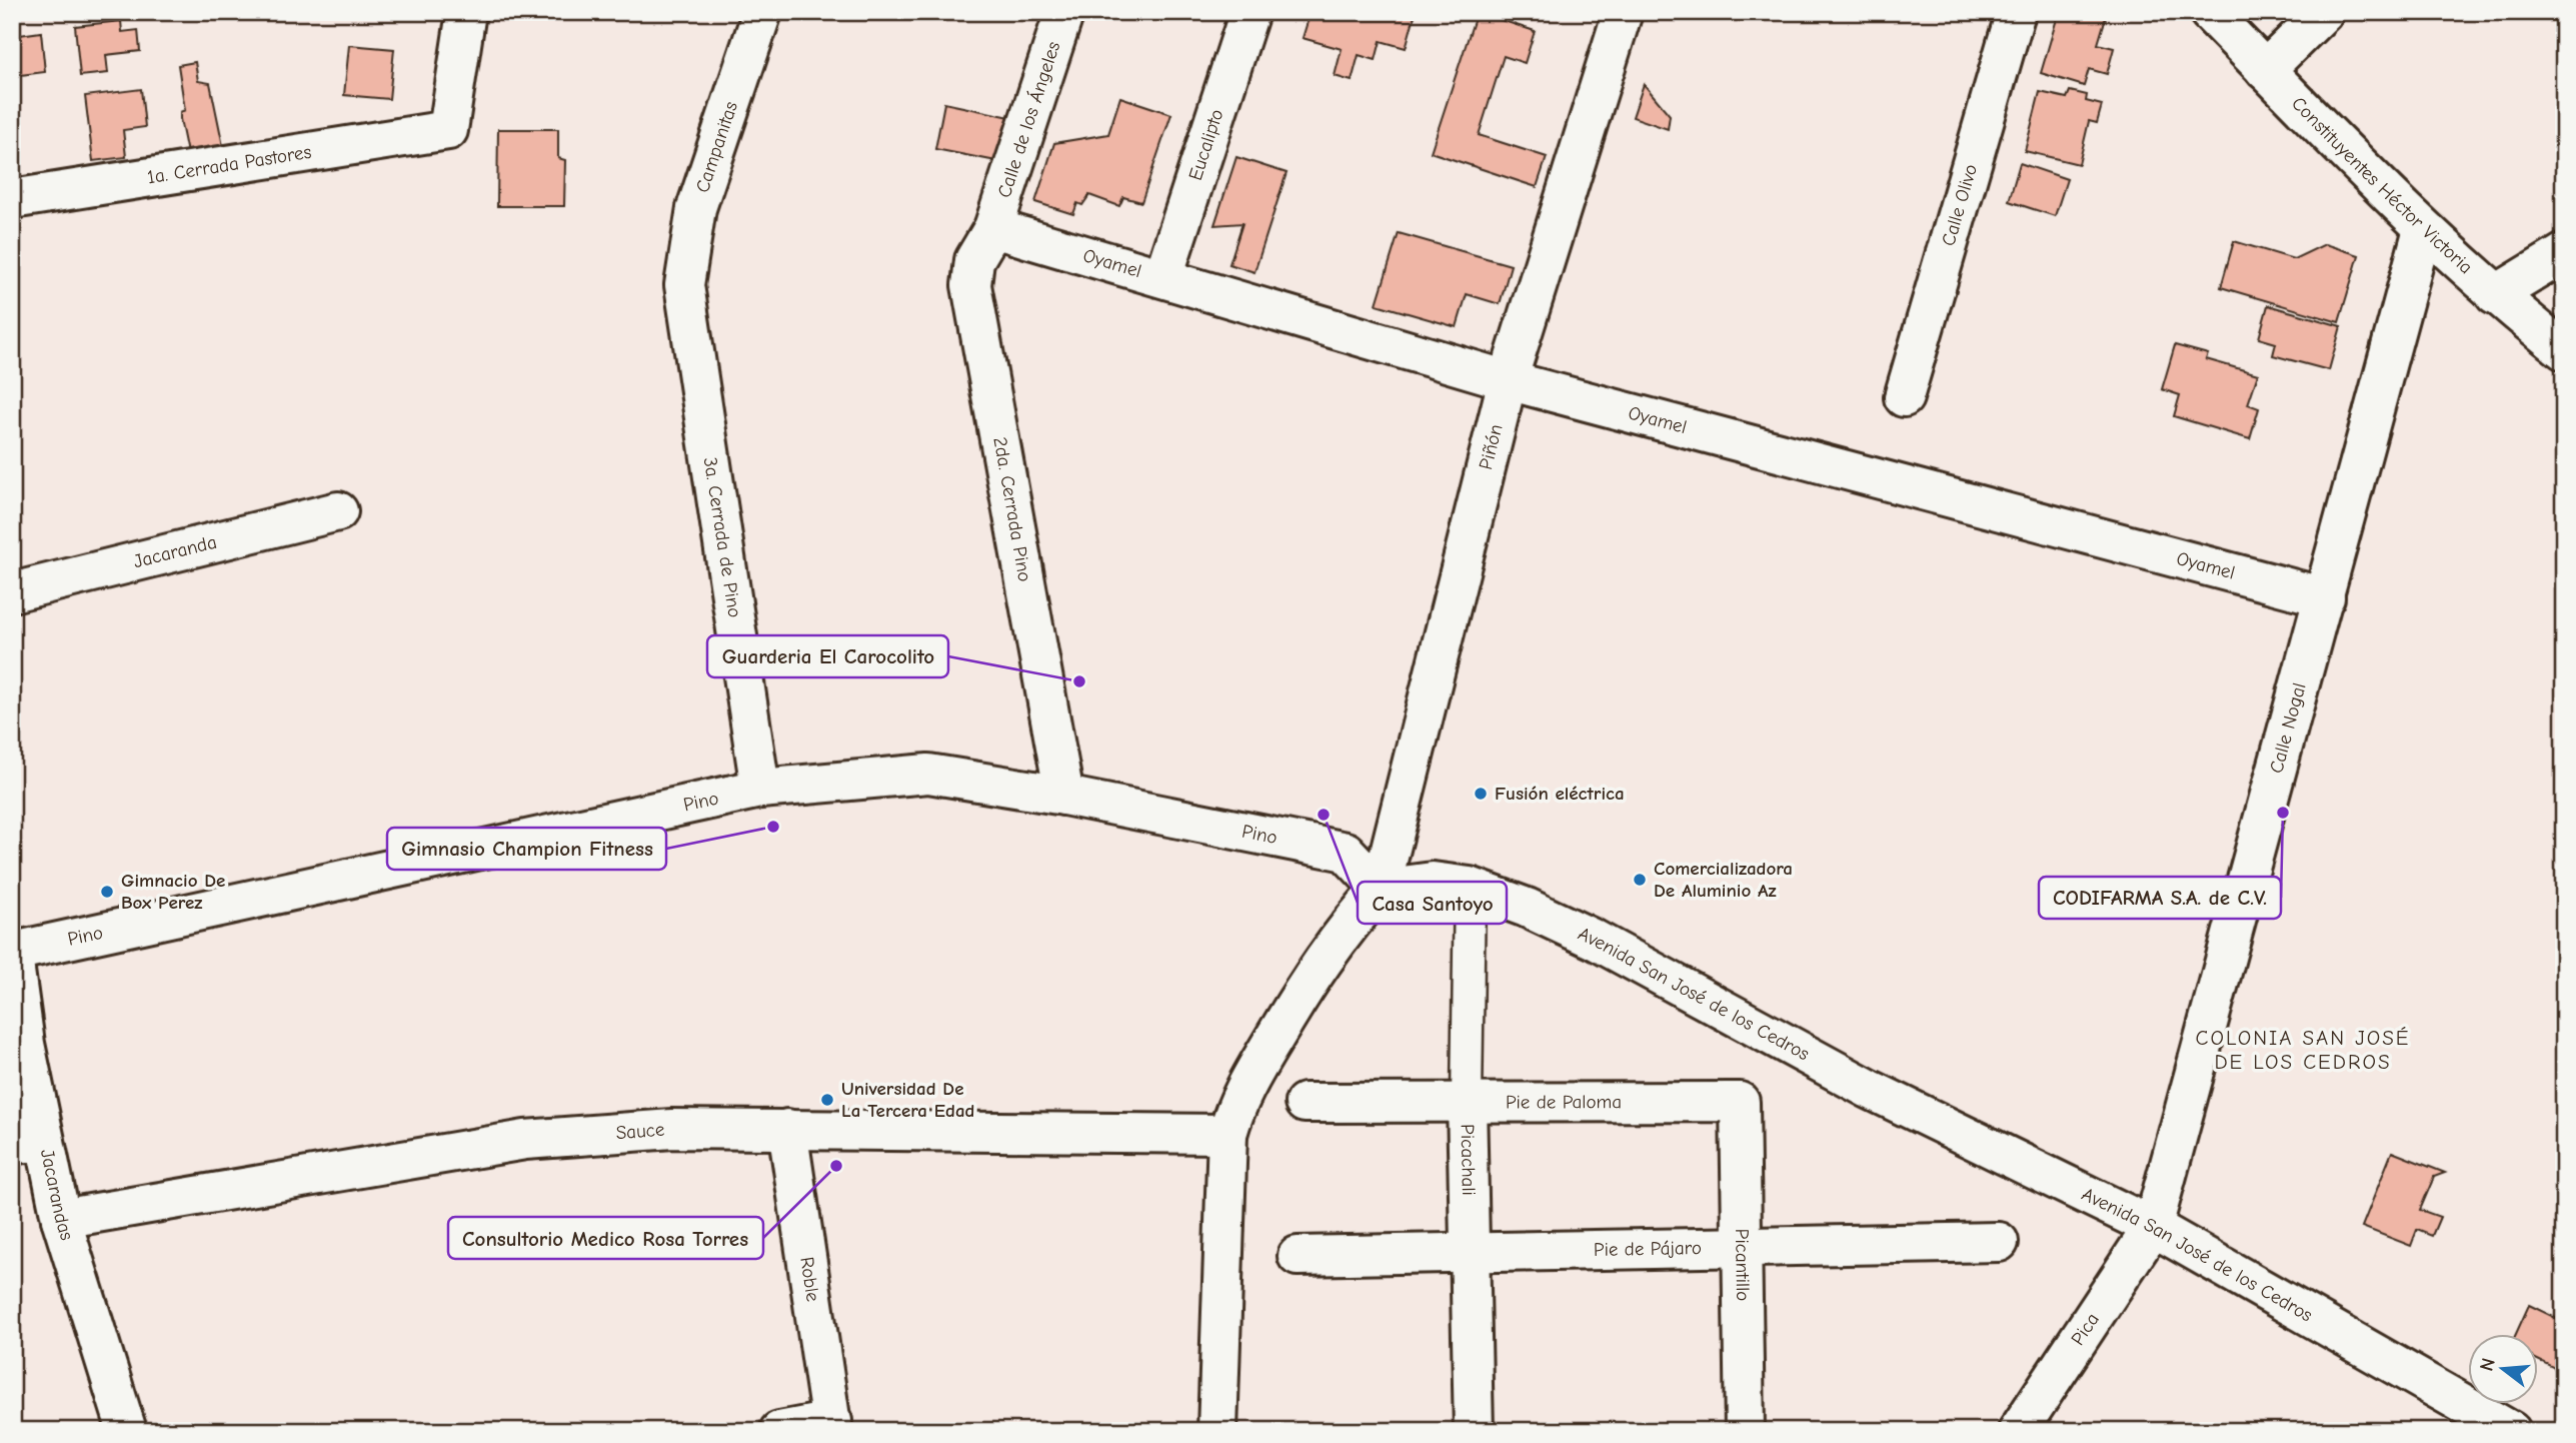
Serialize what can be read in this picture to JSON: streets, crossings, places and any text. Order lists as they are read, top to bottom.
{
  "streets": {
    "street": [
      "Calle de los Ángeles",
      "Eucalipto",
      "Campanitas",
      "1a. Cerrada Pastores",
      "Constituyentes Héctor Victoria",
      "Calle Olivo",
      "Oyamel",
      "Piñón",
      "2da. Cerrada Pino",
      "3a. Cerrada de Pino",
      "Jacaranda",
      "Calle Nogal",
      "Pino",
      "Avenida San José de los Cedros",
      "Pie de Paloma",
      "Sauce",
      "Picachali",
      "Jacarandas",
      "Pie de Pájaro",
      "Picantillo",
      "Roble",
      "Pica"
    ]
  },
  "crossings": [
    ["Calle de los Ángeles", "Oyamel"],
    ["Calle de los Ángeles", "2da. Cerrada Pino"],
    ["Eucalipto", "Oyamel"],
    ["Campanitas", "3a. Cerrada de Pino"],
    ["Constituyentes Héctor Victoria", "Calle Nogal"],
    ["Oyamel", "Piñón"],
    ["Oyamel", "2da. Cerrada Pino"],
    ["Oyamel", "Calle Nogal"],
    ["Piñón", "Pino"],
    ["Piñón", "Avenida San José de los Cedros"],
    ["2da. Cerrada Pino", "Pino"],
    ["3a. Cerrada de Pino", "Pino"],
    ["Calle Nogal", "Avenida San José de los Cedros"],
    ["Calle Nogal", "Pica"],
    ["Pino", "Avenida San José de los Cedros"],
    ["Pino", "Jacarandas"],
    ["Avenida San José de los Cedros", "Picachali"],
    ["Avenida San José de los Cedros", "Pica"],
    ["Pie de Paloma", "Picachali"],
    ["Pie de Paloma", "Picantillo"],
    ["Sauce", "Jacarandas"],
    ["Sauce", "Roble"],
    ["Picachali", "Pie de Pájaro"],
    ["Pie de Pájaro", "Picantillo"]
  ],
  "districts": ["COLONIA SAN JOSÉ DE LOS CEDROS"],
  "places": [
    "Guarderia El Carocolito",
    "Fusión eléctrica",
    "CODIFARMA S.A. de C.V.",
    "Casa Santoyo",
    "Gimnasio Champion Fitness",
    "Comercializadora De Aluminio Az",
    "Gimnacio De Box Perez",
    "Universidad De La Tercera Edad",
    "Consultorio Medico Rosa Torres"
  ],
  "north": "left"
}
